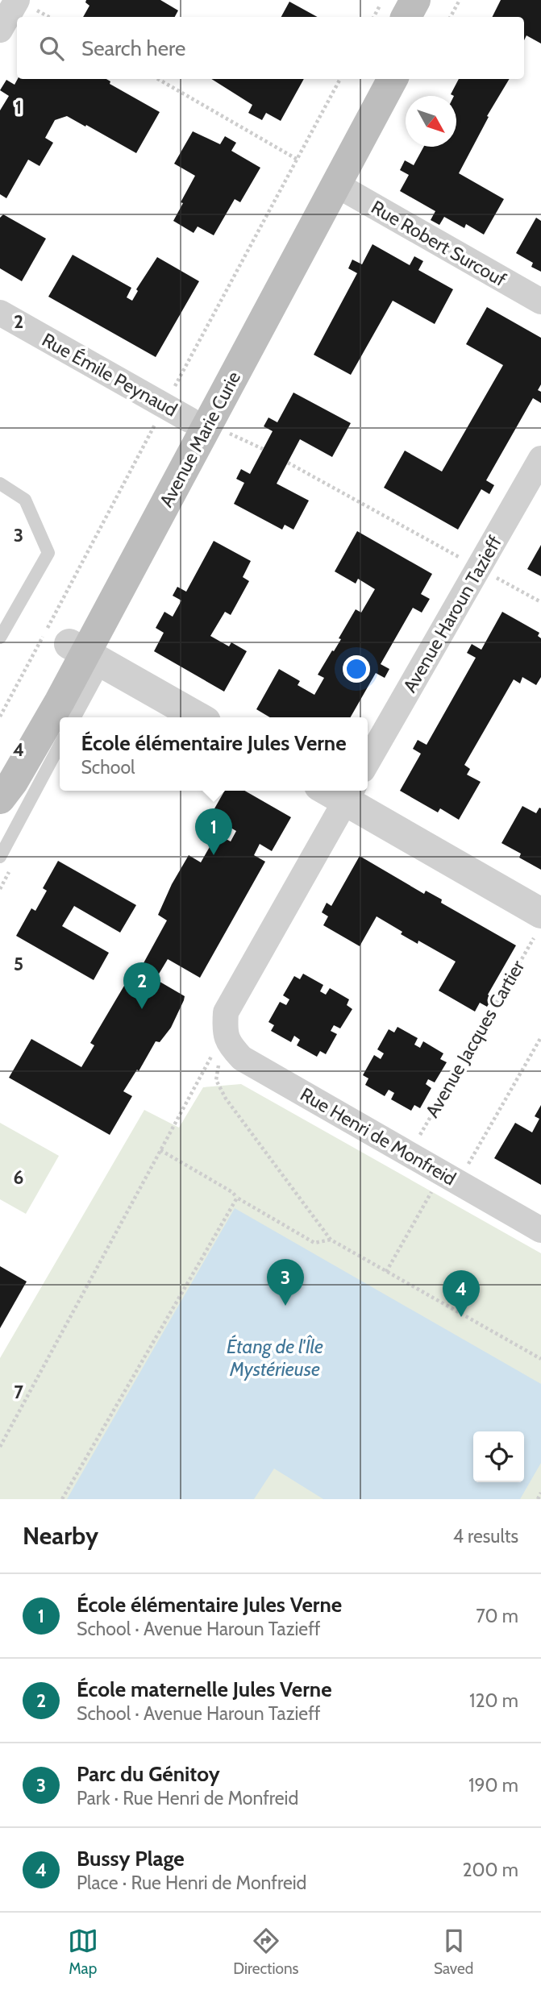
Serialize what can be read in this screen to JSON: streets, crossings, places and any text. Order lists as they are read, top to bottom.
{
  "streets": {
    "main road": ["Avenue Marie Curie"],
    "street": [
      "Rue Robert Surcouf",
      "Rue Émile Peynaud",
      "Avenue Haroun Tazieff",
      "Rue Henri de Monfreid"
    ],
    "path": ["Avenue Jacques Cartier"]
  },
  "crossings": [
    ["Rue Robert Surcouf", "Avenue Marie Curie"],
    ["Rue Émile Peynaud", "Avenue Marie Curie"],
    ["Avenue Jacques Cartier", "Rue Henri de Monfreid"]
  ],
  "water": ["Étang de l'Île Mystérieuse"],
  "north": "bottom right",
  "page": {
    "search": "Search here",
    "popup": ["École élémentaire Jules Verne", "School"],
    "pins": [
      "1",
      "2",
      "3",
      "4"
    ],
    "heading": ["Nearby", "4 results"],
    "list": [
      {
        "mark": "1",
        "name": "École élémentaire Jules Verne",
        "note": "School · Avenue Haroun Tazieff",
        "value": "70 m"
      },
      {
        "mark": "2",
        "name": "École maternelle Jules Verne",
        "note": "School · Avenue Haroun Tazieff",
        "value": "120 m"
      },
      {
        "mark": "3",
        "name": "Parc du Génitoy",
        "note": "Park · Rue Henri de Monfreid",
        "value": "190 m"
      },
      {
        "mark": "4",
        "name": "Bussy Plage",
        "note": "Place · Rue Henri de Monfreid",
        "value": "200 m"
      }
    ],
    "nav": ["Map", "Directions", "Saved"]
  },
  "grid": {
    "rows": [
      "1",
      "2",
      "3",
      "4",
      "5",
      "6",
      "7"
    ]
  }
}
